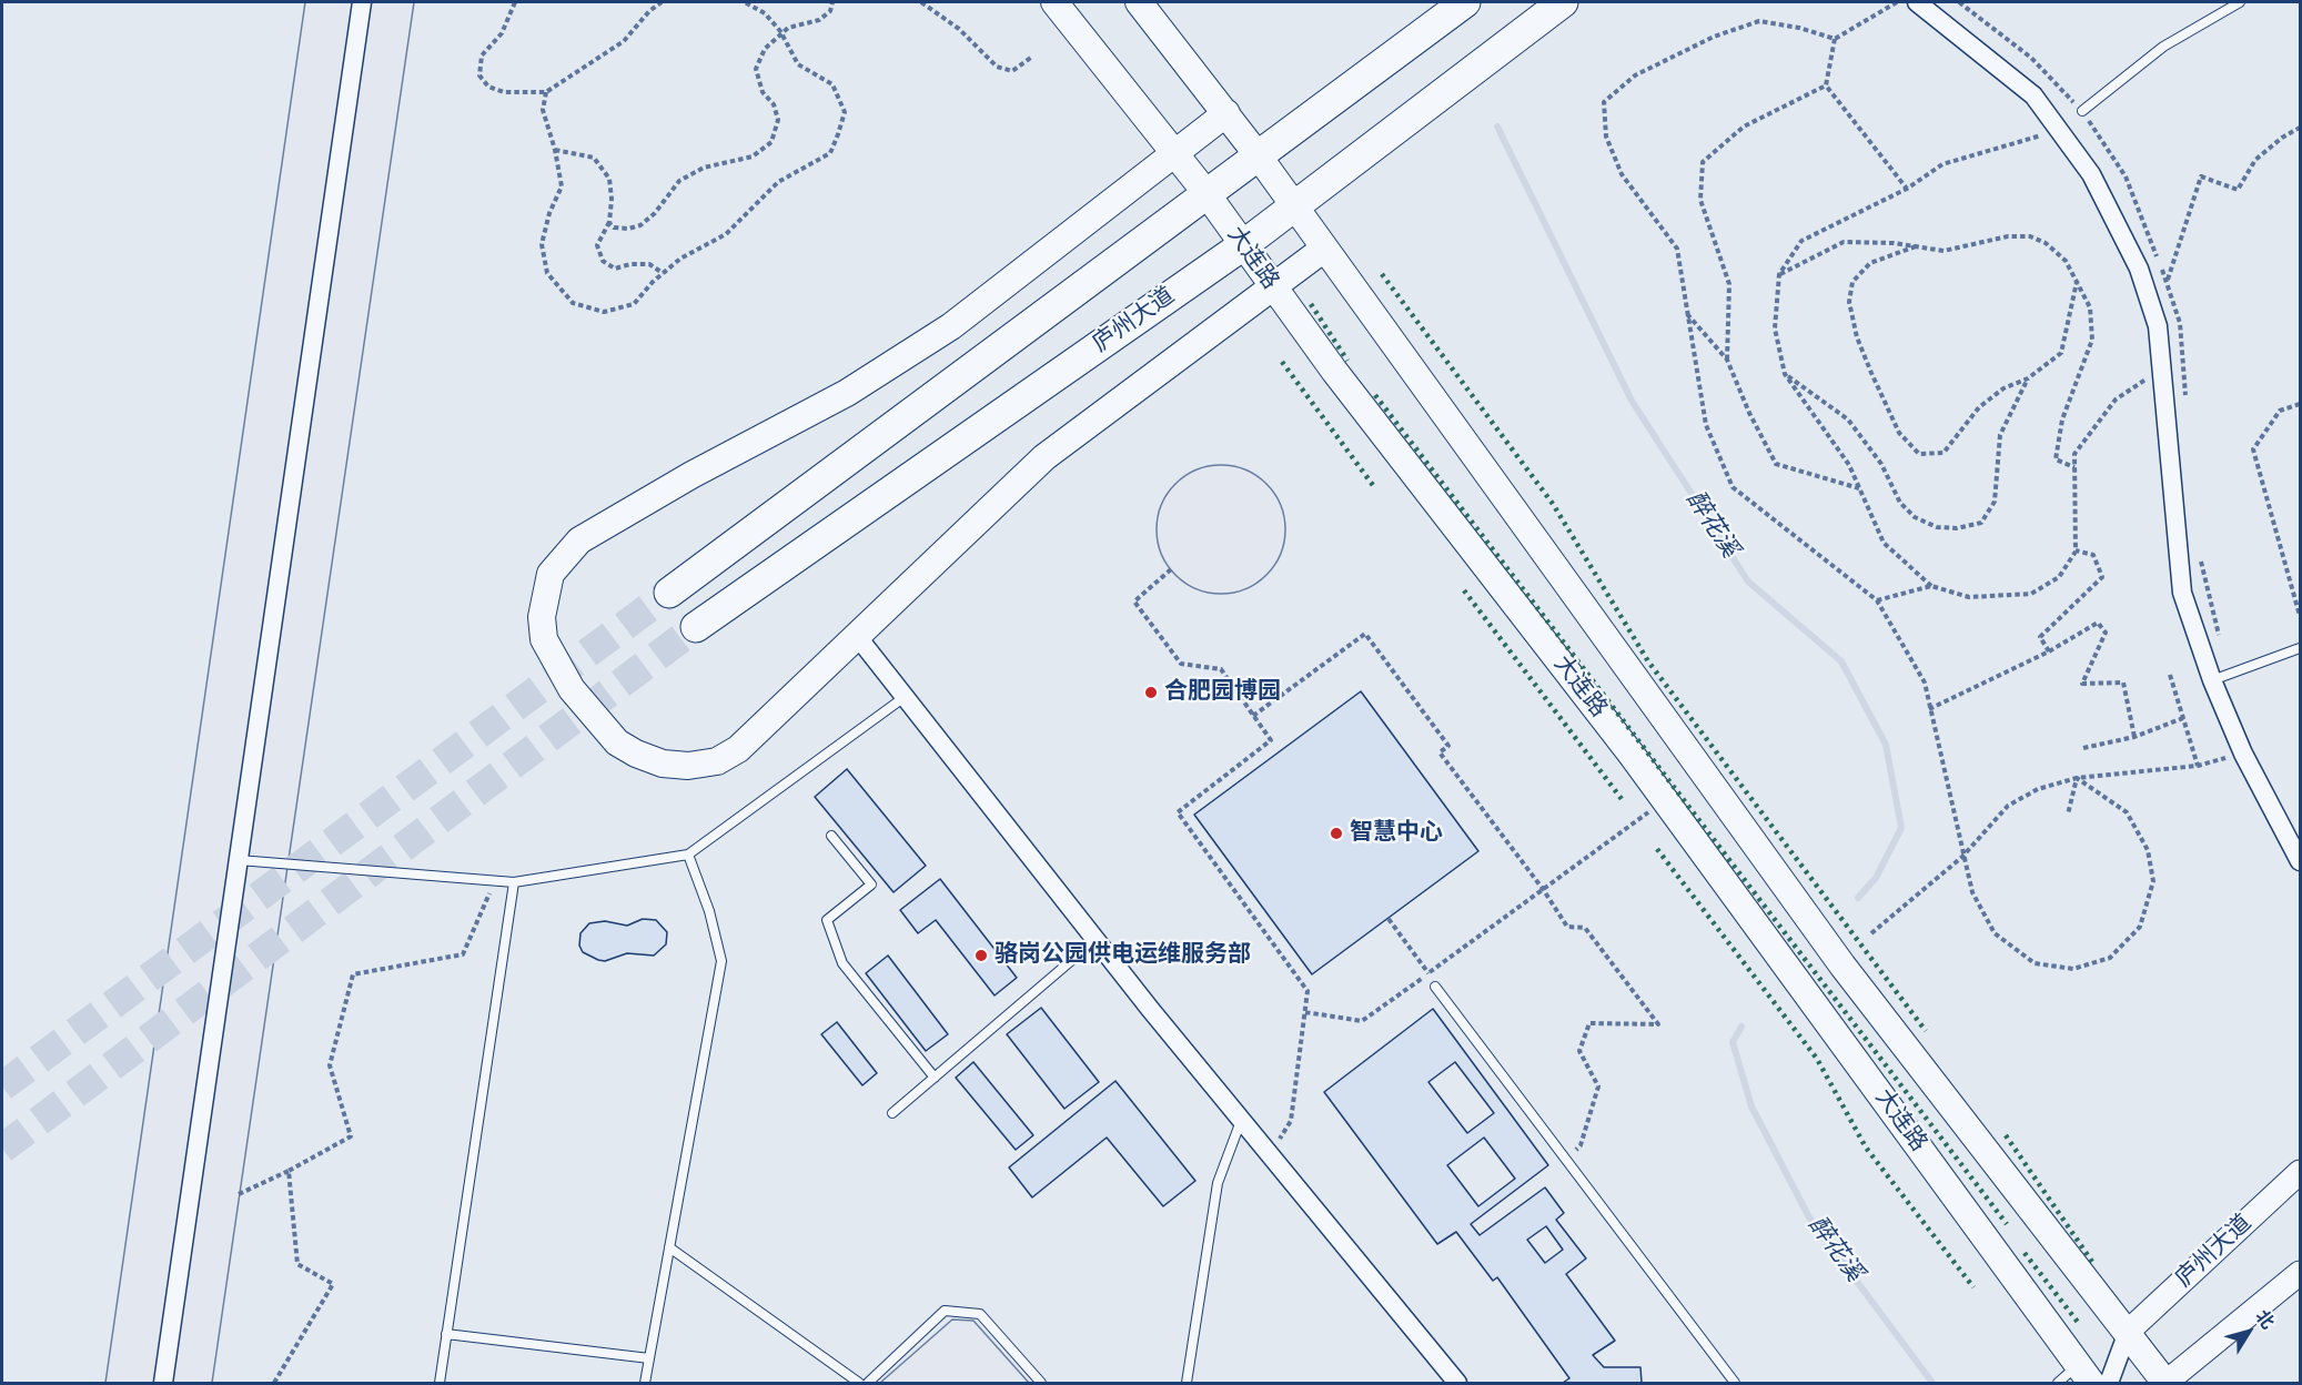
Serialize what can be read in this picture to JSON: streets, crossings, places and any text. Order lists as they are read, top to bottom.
{
  "streets": {
    "main road": ["大连路", "庐州大道"]
  },
  "crossings": [
    ["大连路", "庐州大道"]
  ],
  "water": ["醉花溪"],
  "places": ["合肥园博园", "智慧中心", "骆岗公园供电运维服务部"],
  "north": "top right"
}
